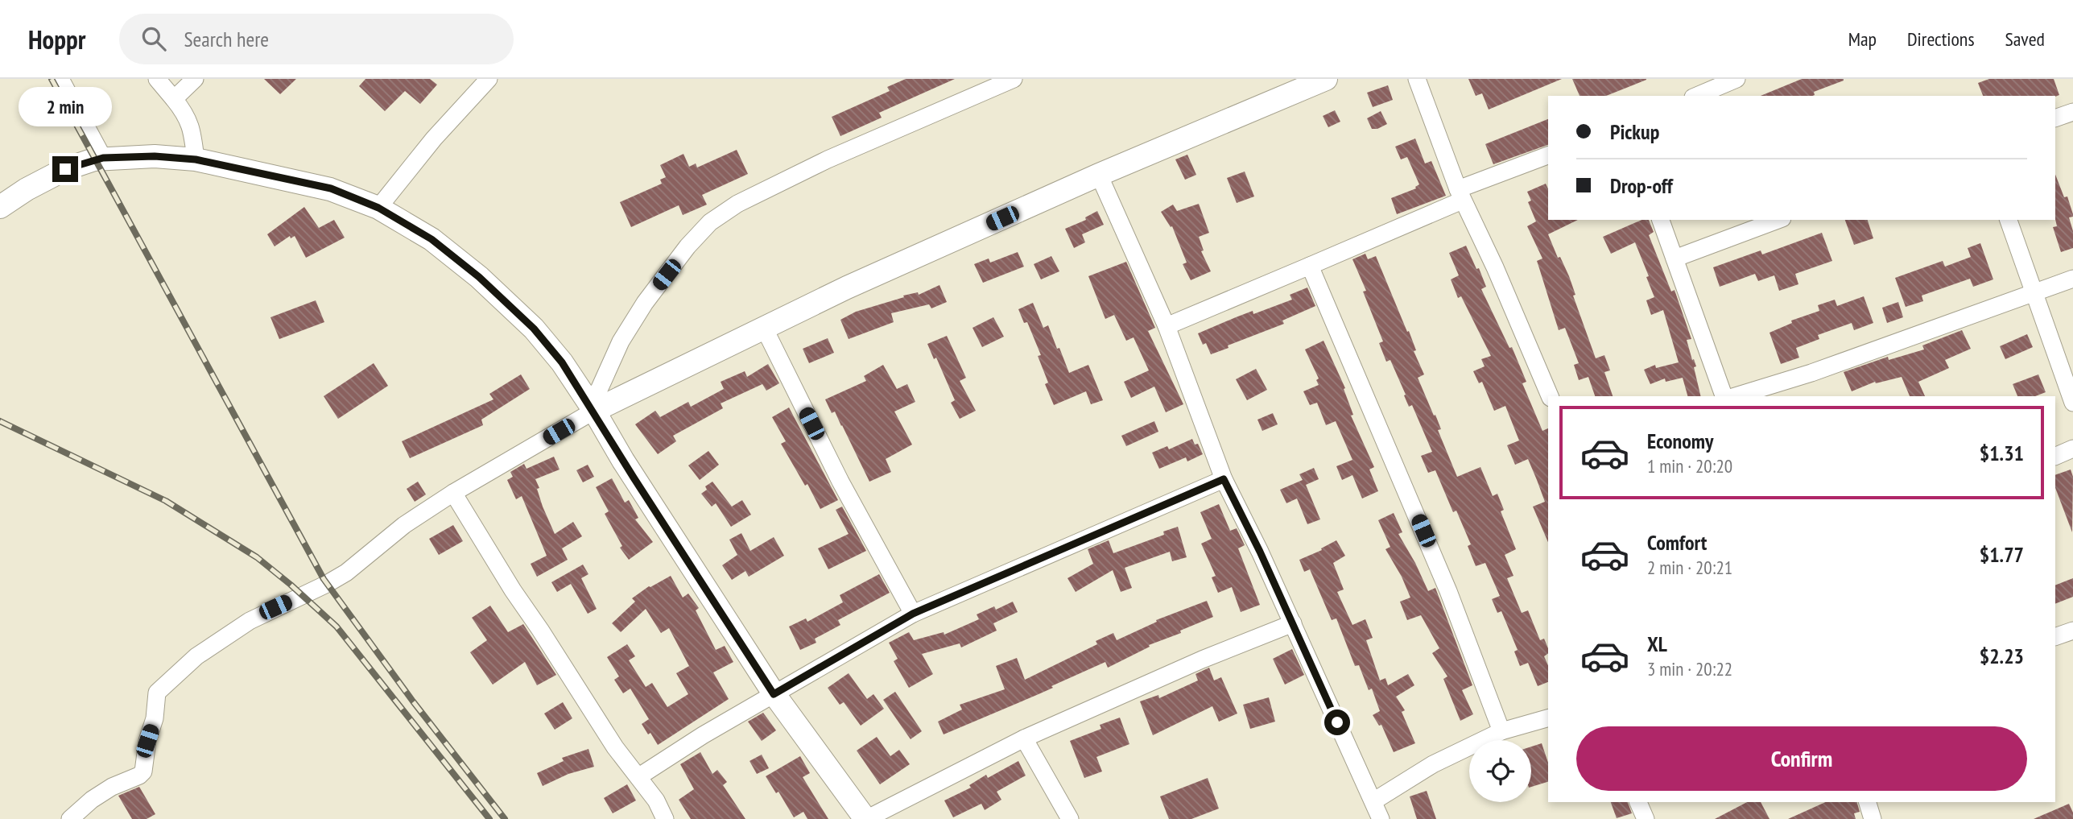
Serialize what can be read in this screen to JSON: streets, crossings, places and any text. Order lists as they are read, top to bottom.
{
  "page": {
    "header": "Hoppr",
    "search": "Search here",
    "nav": ["Map", "Directions", "Saved"],
    "bubble": "2 min",
    "banner": ["Pickup", "Drop-off"],
    "list": [
      {
        "name": "Economy",
        "note": "1 min · 20:20",
        "value": "$1.31"
      },
      {
        "name": "Comfort",
        "note": "2 min · 20:21",
        "value": "$1.77"
      },
      {
        "name": "XL",
        "note": "3 min · 20:22",
        "value": "$2.23"
      }
    ],
    "buttons": "Confirm"
  }
}
